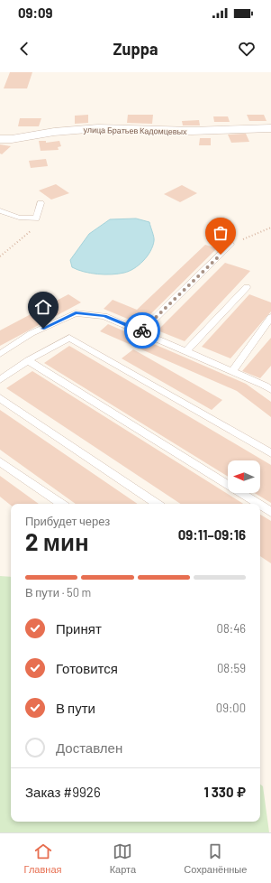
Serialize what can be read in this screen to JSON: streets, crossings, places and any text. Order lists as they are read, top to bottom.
{
  "streets": {
    "street": ["улица Братьев Кадомцевых"]
  },
  "north": "left",
  "page": {
    "status": "09:09",
    "header": "Zuppa",
    "heading": ["2 мин", "Прибудет через", "09:11–09:16"],
    "panel": ["Заказ #9926", "1 330 ₽"],
    "bar": "В пути · 50 m",
    "list": [
      ["Принят", "08:46"],
      ["Готовится", "08:59"],
      ["В пути", "09:00"],
      "Доставлен"
    ],
    "tabs": ["Главная", "Карта", "Сохранённые"]
  }
}
